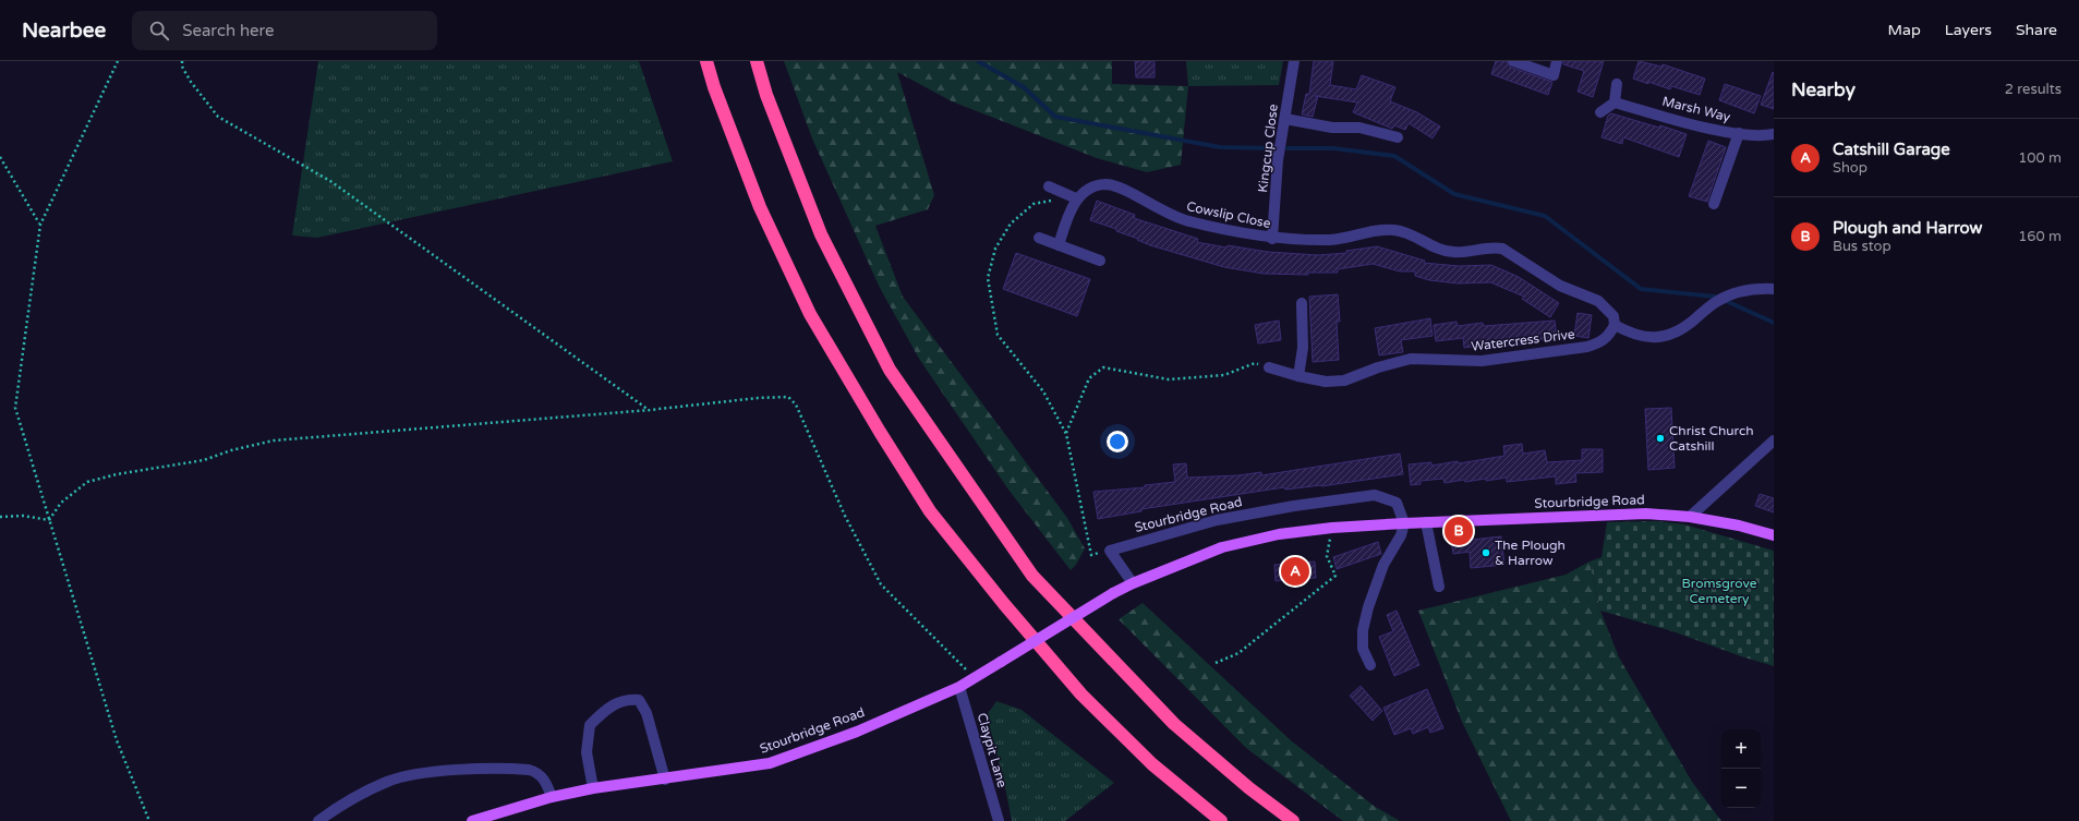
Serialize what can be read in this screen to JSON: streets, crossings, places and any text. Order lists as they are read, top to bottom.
{
  "streets": {
    "main road": ["Stourbridge Road"],
    "street": [
      "Marsh Way",
      "Kingcup Close",
      "Cowslip Close",
      "Watercress Drive",
      "Claypit Lane"
    ]
  },
  "crossings": [
    ["Kingcup Close", "Cowslip Close"],
    ["Cowslip Close", "Watercress Drive"],
    ["Stourbridge Road", "Claypit Lane"]
  ],
  "parks": ["Bromsgrove Cemetery"],
  "places": ["Christ Church Catshill", "The Plough & Harrow"],
  "page": {
    "header": "Nearbee",
    "search": "Search here",
    "nav": ["Map", "Layers", "Share"],
    "heading": ["Nearby", "2 results"],
    "list": [
      {
        "mark": "A",
        "name": "Catshill Garage",
        "note": "Shop",
        "value": "100 m"
      },
      {
        "mark": "B",
        "name": "Plough and Harrow",
        "note": "Bus stop",
        "value": "160 m"
      }
    ],
    "pins": ["B", "A"],
    "map_buttons": ["+", "−"]
  }
}
